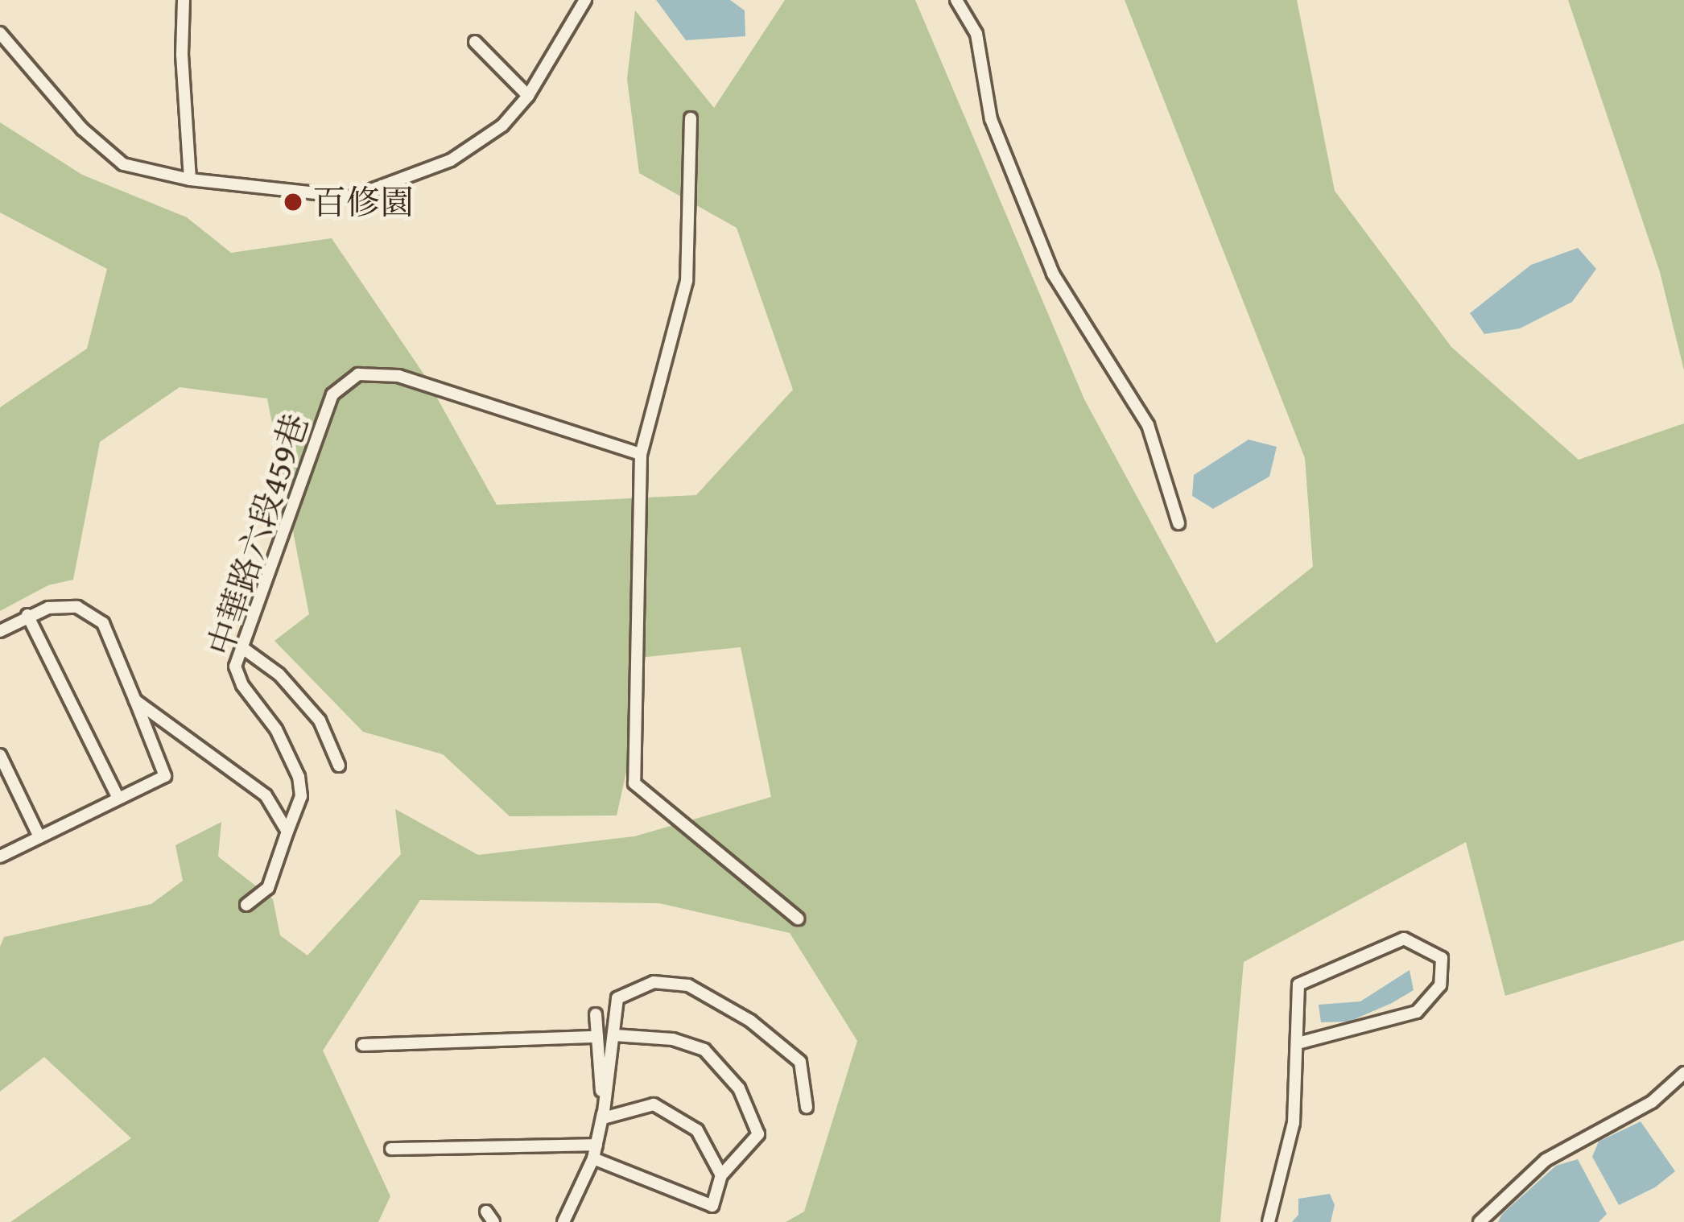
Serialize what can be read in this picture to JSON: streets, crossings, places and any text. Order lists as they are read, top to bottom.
{
  "streets": {
    "lane": ["中華路六段459巷"]
  },
  "places": ["百修園"]
}
